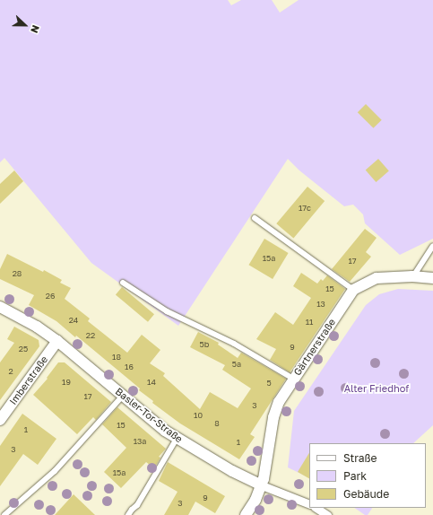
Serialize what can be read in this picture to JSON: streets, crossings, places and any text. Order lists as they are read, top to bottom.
{
  "streets": {
    "street": ["Gärtnerstraße", "Imberstraße", "Basler-Tor-Straße"]
  },
  "crossings": [
    ["Gärtnerstraße", "Basler-Tor-Straße"],
    ["Imberstraße", "Basler-Tor-Straße"]
  ],
  "parks": ["Alter Friedhof"],
  "house_numbers": [
    "17c",
    "15a",
    "17",
    "28",
    "15",
    "26",
    "13",
    "24",
    "11",
    "22",
    "5b",
    "9",
    "25",
    "18",
    "5a",
    "16",
    "2",
    "19",
    "14",
    "5",
    "17",
    "3",
    "10",
    "8",
    "15",
    "1",
    "13a",
    "1",
    "3",
    "15a",
    "9",
    "3"
  ],
  "legend": ["Straße", "Park", "Gebäude"],
  "north": "right"
}
